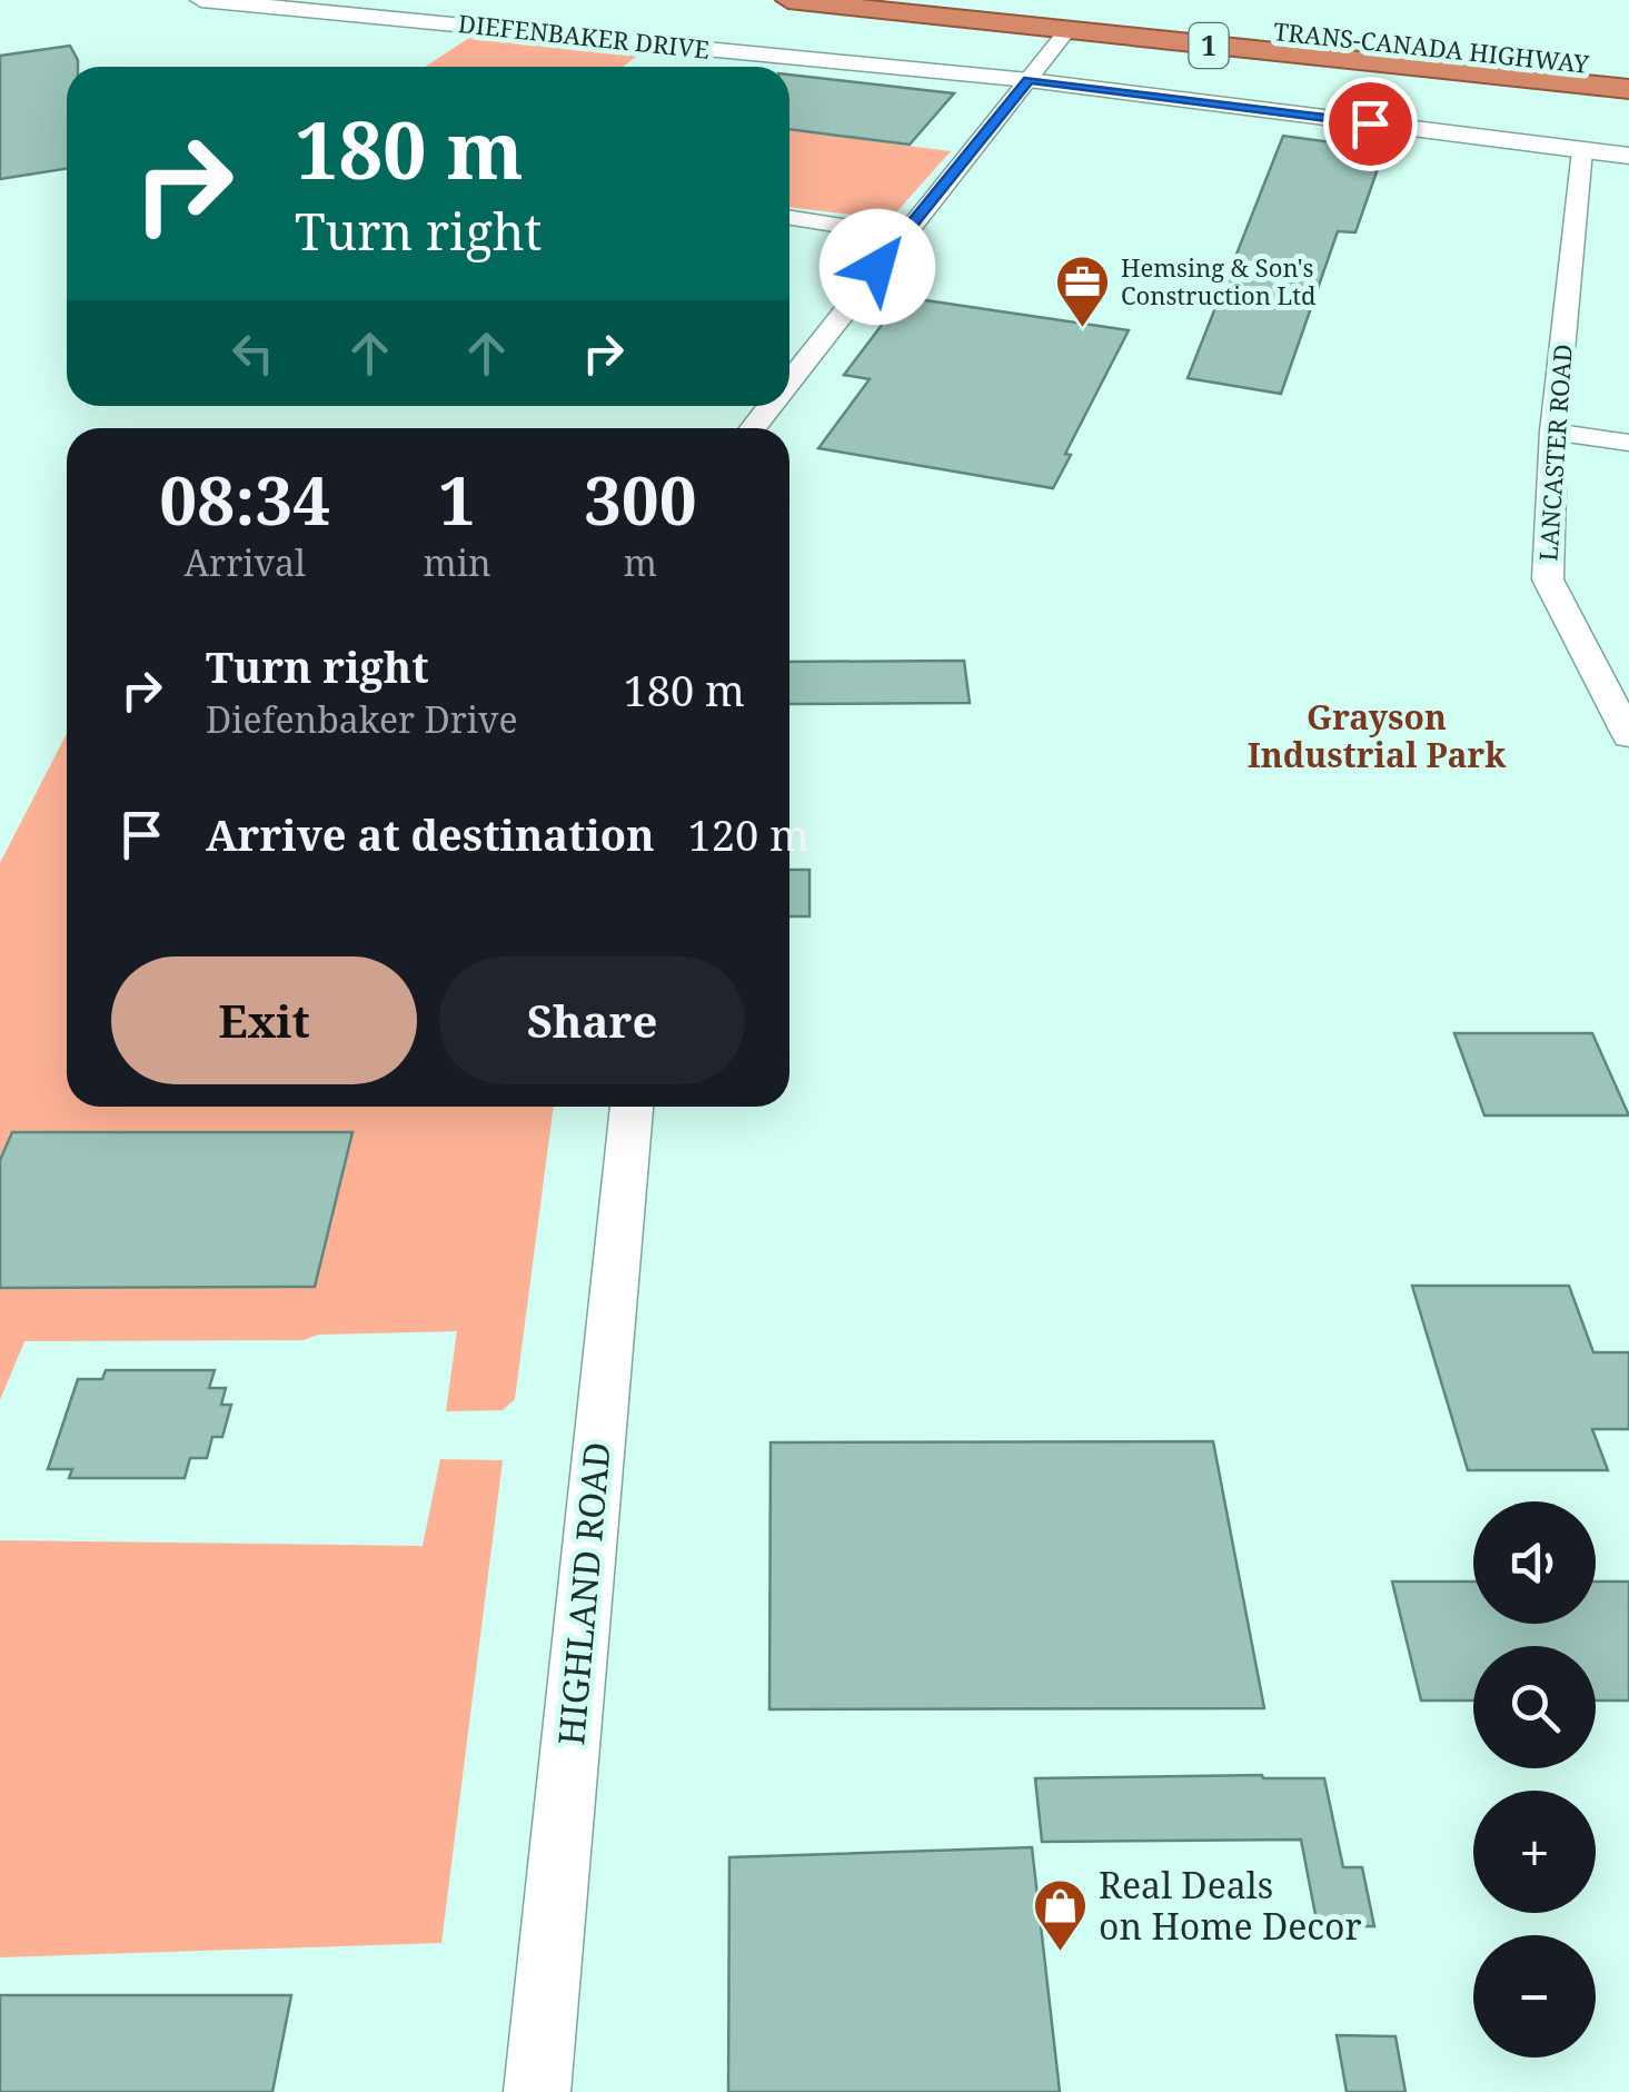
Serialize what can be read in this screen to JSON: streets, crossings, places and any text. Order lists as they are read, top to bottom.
{
  "streets": {
    "highway": ["1", "TRANS-CANADA HIGHWAY"],
    "street": ["DIEFENBAKER DRIVE", "LANCASTER ROAD", "HIGHLAND ROAD"]
  },
  "crossings": [
    ["DIEFENBAKER DRIVE", "LANCASTER ROAD"]
  ],
  "districts": ["Grayson Industrial Park"],
  "places": {
    "office": ["Hemsing & Son's Construction Ltd"],
    "shop": ["Real Deals on Home Decor"]
  },
  "page": {
    "turn": ["180 m", "Turn right"],
    "eta": [
      "08:34",
      "Arrival",
      "1",
      "min",
      "300",
      "m"
    ],
    "list": [
      {
        "name": "Turn right",
        "note": "Diefenbaker Drive",
        "value": "180 m"
      },
      {
        "name": "Arrive at destination",
        "value": "120 m"
      }
    ],
    "buttons": ["Exit", "Share"],
    "map_buttons": ["+", "−"]
  }
}
